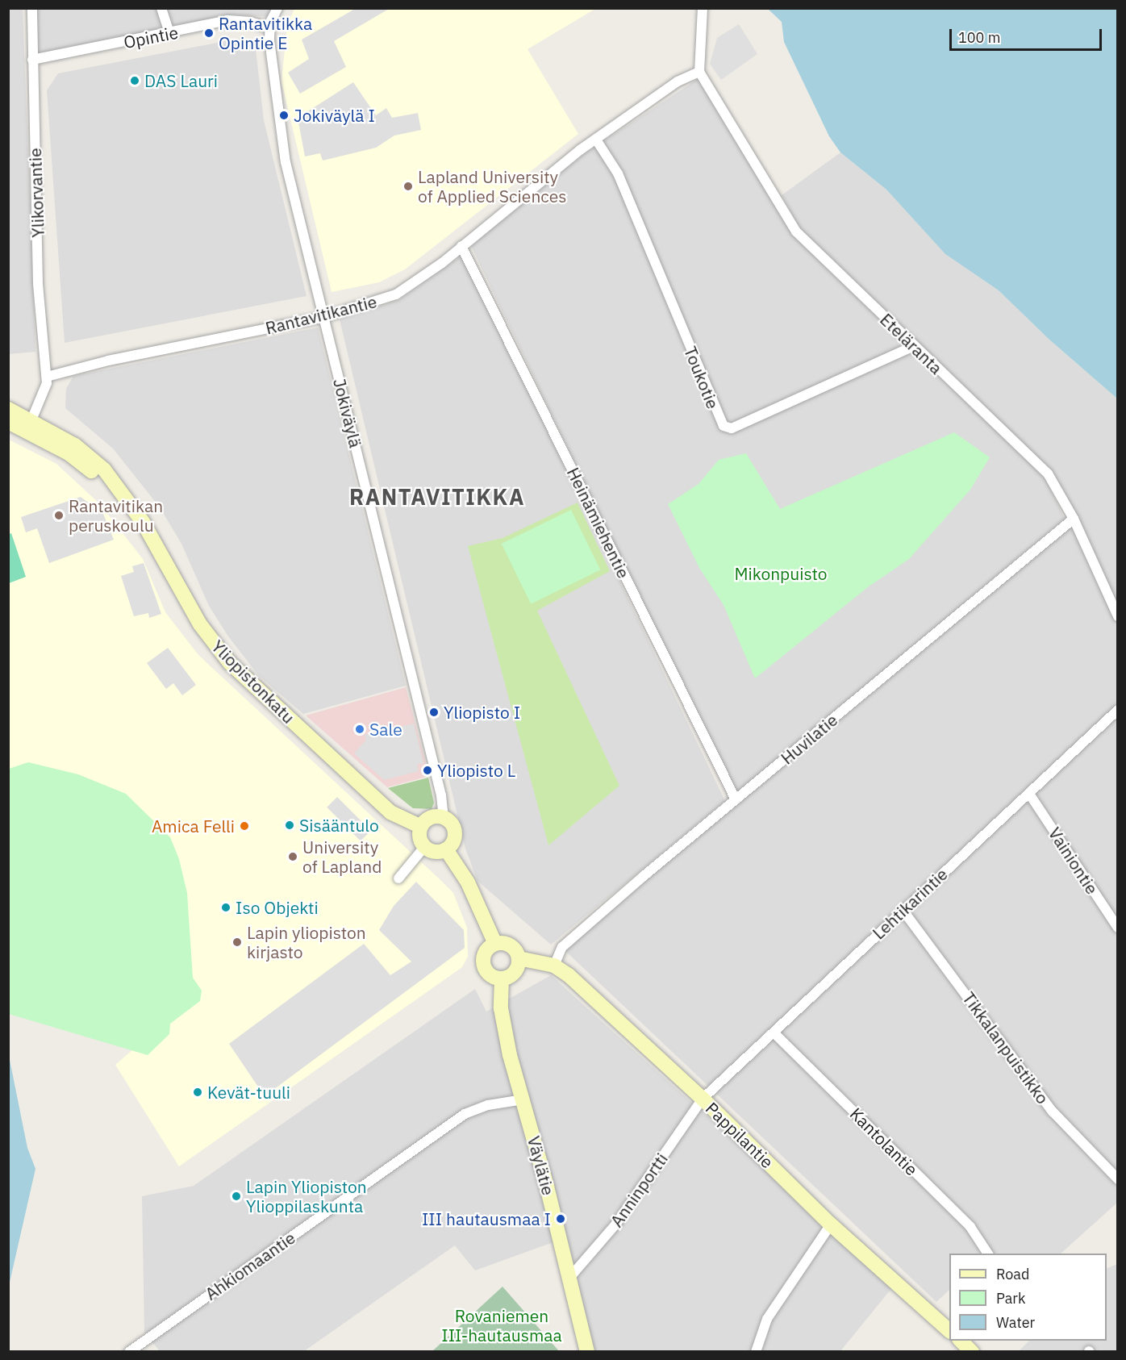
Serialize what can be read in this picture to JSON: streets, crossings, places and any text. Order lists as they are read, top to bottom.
{
  "streets": {
    "street": [
      "Opintie",
      "Ylikorvantie",
      "Rantavitikantie",
      "Eteläranta",
      "Toukotie",
      "Jokiväylä",
      "Heinämiehentie",
      "Yliopistonkatu",
      "Huvilatie",
      "Vainiontie",
      "Lehtikarintie",
      "Tikkalanpuistikko",
      "Pappilantie",
      "Kantolantie",
      "Väylätie",
      "Anninportti",
      "Ahkiomaantie"
    ]
  },
  "crossings": [
    ["Opintie", "Ylikorvantie"],
    ["Opintie", "Jokiväylä"],
    ["Ylikorvantie", "Rantavitikantie"],
    ["Rantavitikantie", "Eteläranta"],
    ["Rantavitikantie", "Toukotie"],
    ["Rantavitikantie", "Jokiväylä"],
    ["Rantavitikantie", "Heinämiehentie"],
    ["Eteläranta", "Toukotie"],
    ["Eteläranta", "Huvilatie"],
    ["Jokiväylä", "Yliopistonkatu"],
    ["Heinämiehentie", "Huvilatie"],
    ["Huvilatie", "Pappilantie"],
    ["Vainiontie", "Lehtikarintie"],
    ["Lehtikarintie", "Tikkalanpuistikko"],
    ["Lehtikarintie", "Pappilantie"],
    ["Lehtikarintie", "Kantolantie"],
    ["Lehtikarintie", "Anninportti"],
    ["Pappilantie", "Väylätie"],
    ["Pappilantie", "Anninportti"],
    ["Väylätie", "Anninportti"],
    ["Väylätie", "Ahkiomaantie"]
  ],
  "districts": ["RANTAVITIKKA"],
  "parks": ["Mikonpuisto", "Rovaniemen III-hautausmaa"],
  "places": [
    "Rantavitikka Opintie E",
    "DAS Lauri",
    "Jokiväylä I",
    "Lapland University of Applied Sciences",
    "Rantavitikan peruskoulu",
    "Yliopisto I",
    "Sale",
    "Yliopisto L",
    "Sisääntulo",
    "Amica Felli",
    "University of Lapland",
    "Iso Objekti",
    "Lapin yliopiston kirjasto",
    "Kevät-tuuli",
    "Lapin Yliopiston Ylioppilaskunta",
    "III hautausmaa I"
  ],
  "legend": ["Road", "Park", "Water"],
  "scale_bar": "100 m"
}
